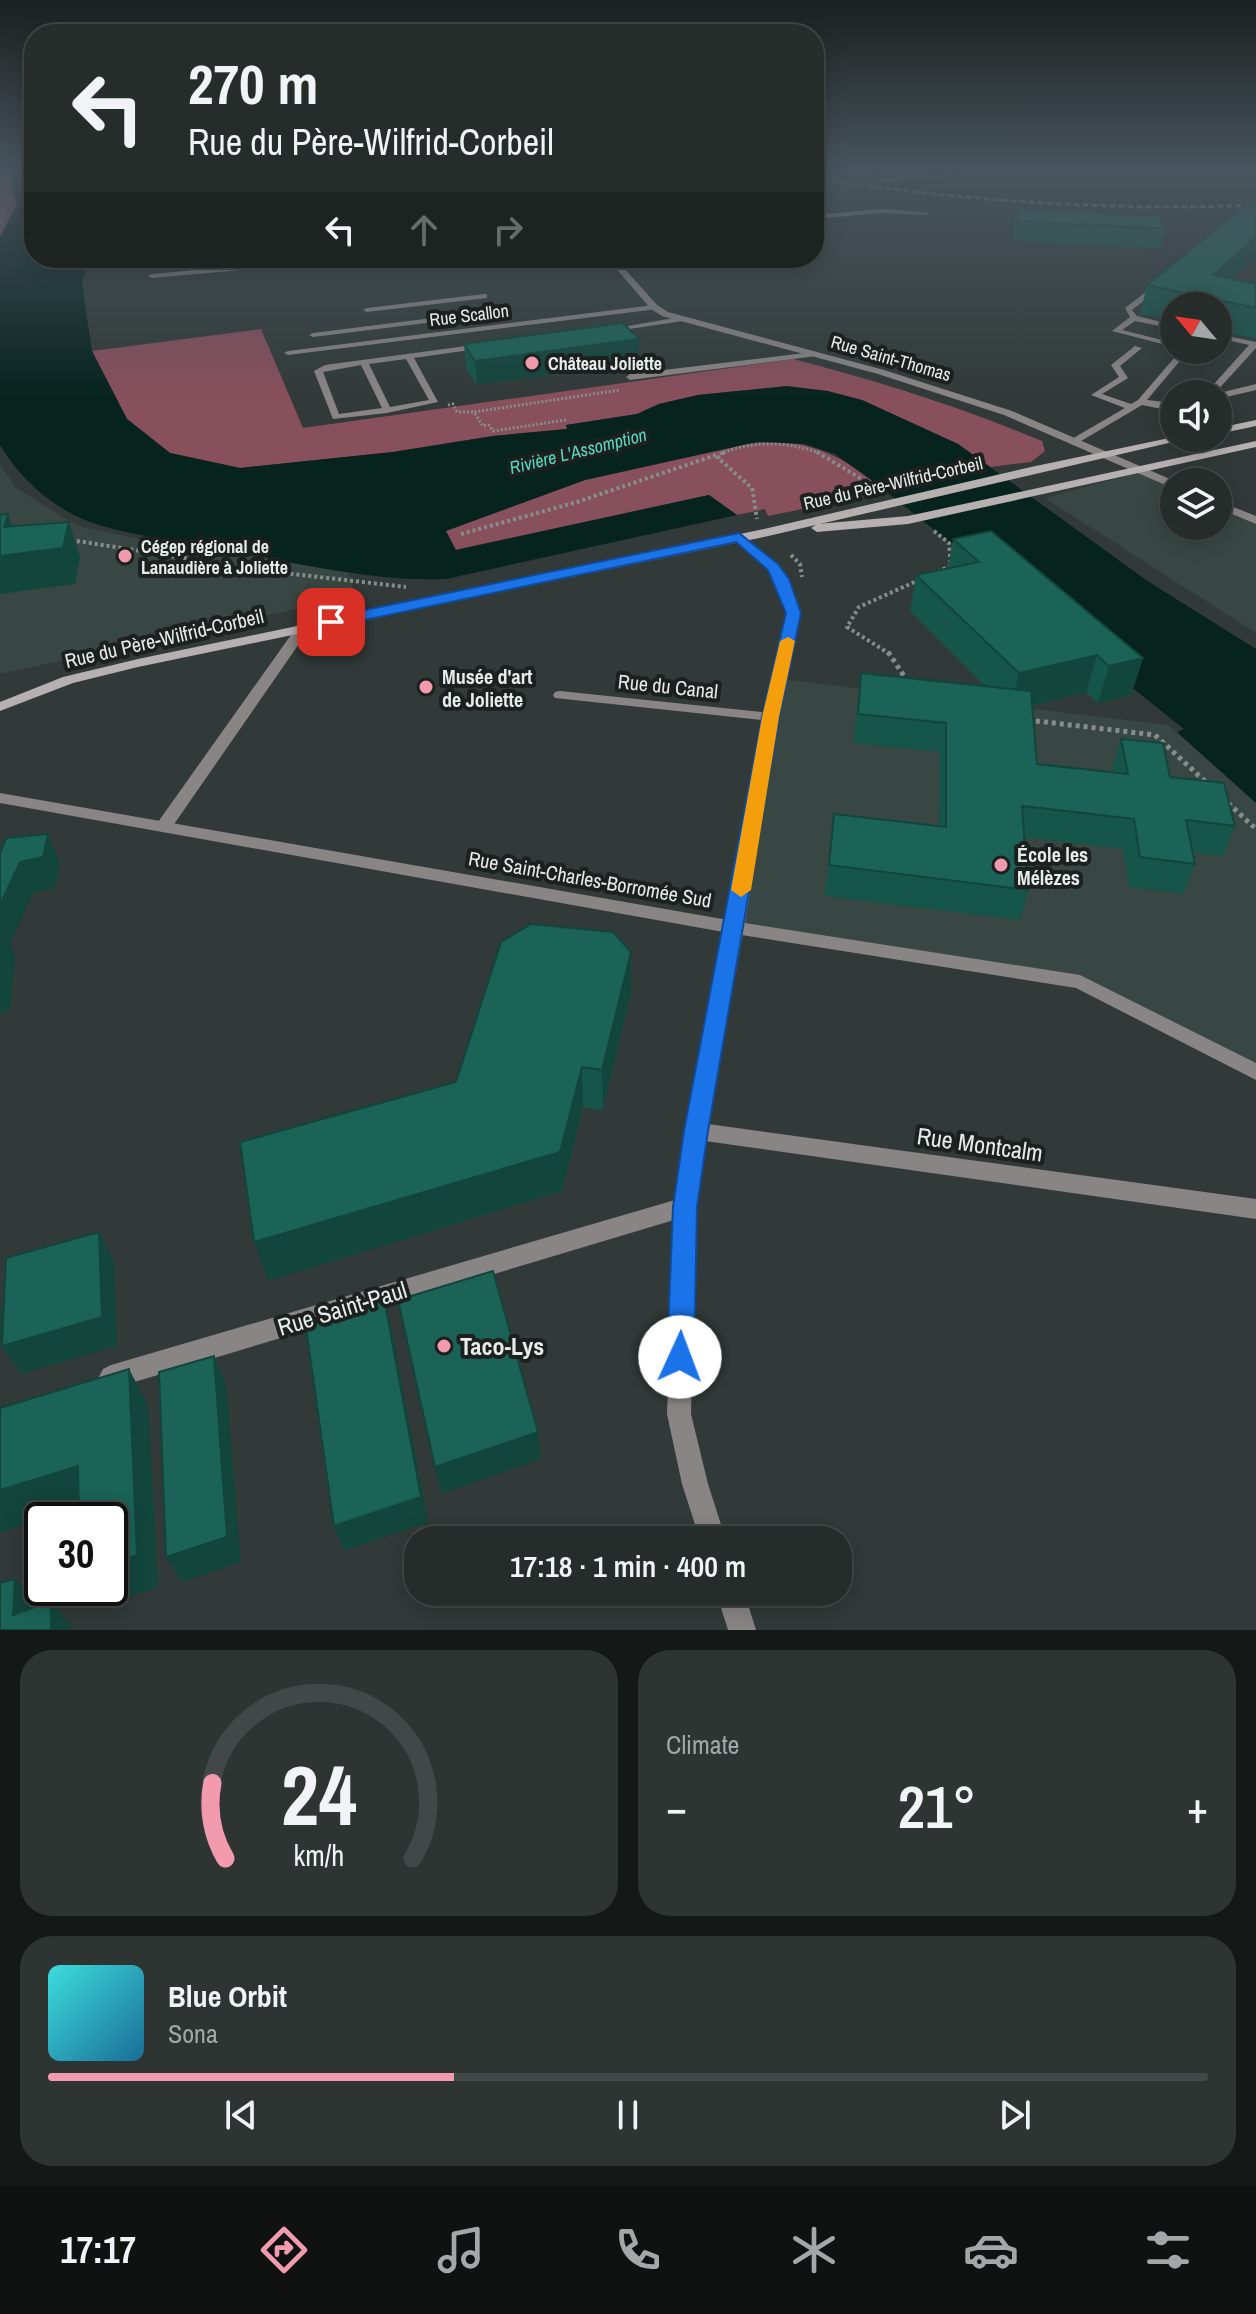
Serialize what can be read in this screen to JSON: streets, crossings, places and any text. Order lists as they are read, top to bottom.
{
  "streets": {
    "main road": ["Rue du Père-Wilfrid-Corbeil"],
    "street": [
      "Rue Saint-Thomas",
      "Rue du Canal",
      "Rue Saint-Charles-Borromée Sud",
      "Rue Montcalm",
      "Rue Saint-Paul"
    ],
    "lane": ["Rue Scallon"]
  },
  "crossings": [
    ["Rue Scallon", "Rue Saint-Thomas"],
    ["Rue Saint-Thomas", "Rue du Père-Wilfrid-Corbeil"]
  ],
  "water": ["Rivière L'Assomption"],
  "places": [
    "Château Joliette",
    "Cégep régional de Lanaudière à Joliette",
    "Musée d'art de Joliette",
    "École les Mélèzes",
    "Taco-Lys"
  ],
  "north": "top left",
  "page": {
    "turn": ["270 m", "Rue du Père-Wilfrid-Corbeil"],
    "limit": "30",
    "trip": "17:18 · 1 min · 400 m",
    "tile": "Climate",
    "heat": ["−", "21°", "+"],
    "song": ["Blue Orbit", "Sona"],
    "tabs": "17:17",
    "gauge": ["24", "km/h"]
  }
}
